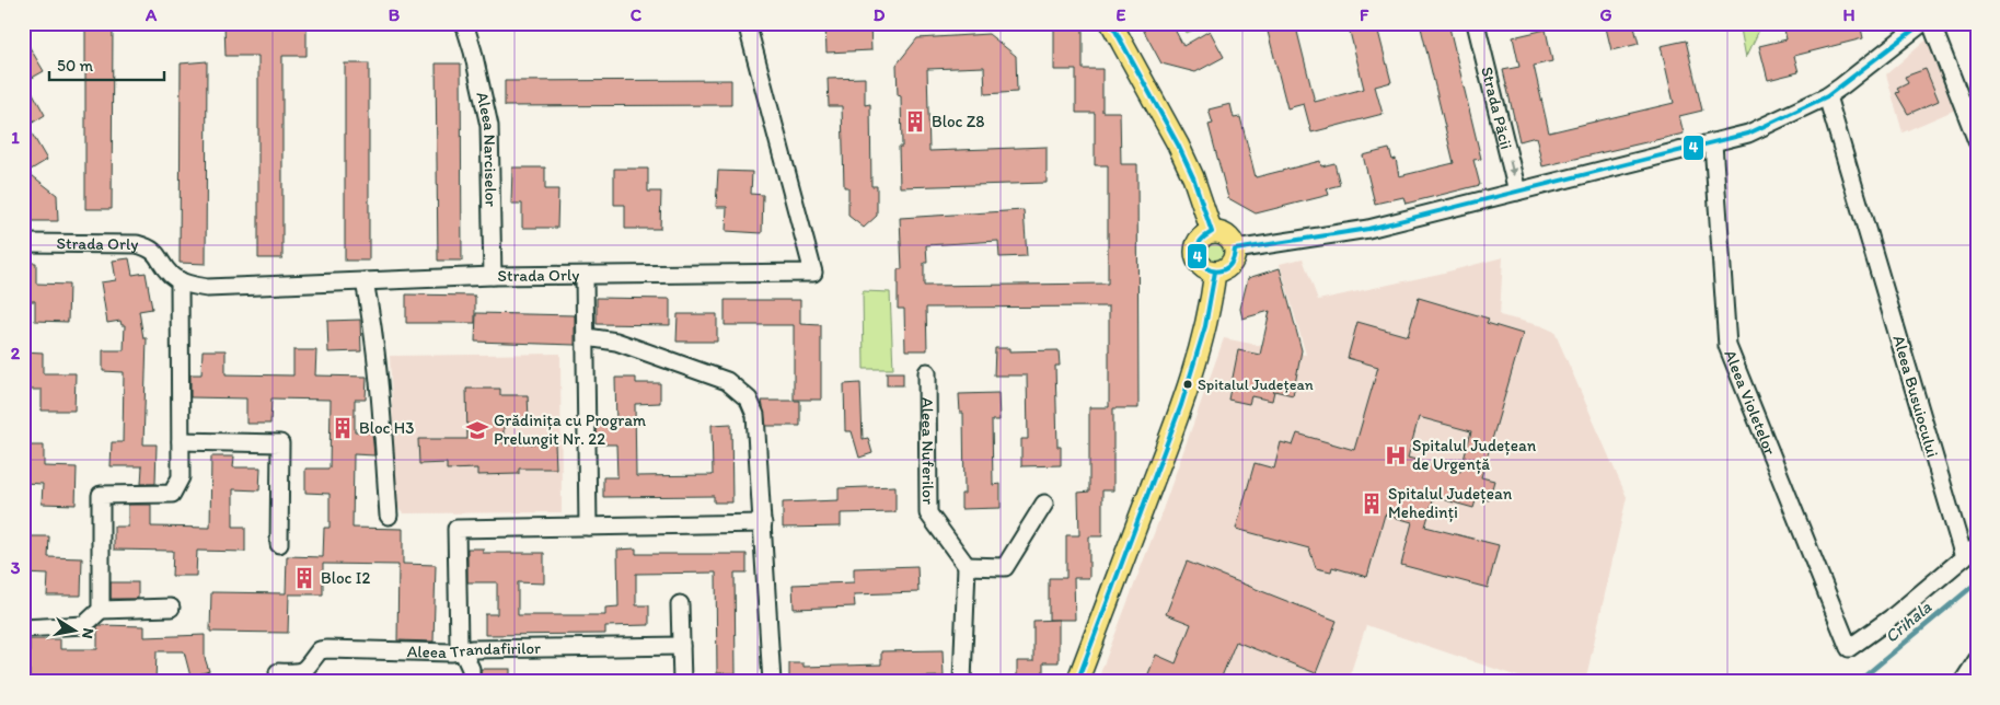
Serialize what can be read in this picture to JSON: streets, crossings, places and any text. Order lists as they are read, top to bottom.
{
  "streets": {
    "street": [
      "Strada Păcii",
      "Aleea Narciselor",
      "Strada Orly",
      "Aleea Busuiocului",
      "Aleea Violetelor",
      "Aleea Nuferilor",
      "Aleea Trandafirilor"
    ]
  },
  "crossings": [
    ["Aleea Narciselor", "Strada Orly"],
    ["Aleea Busuiocului", "Aleea Violetelor"]
  ],
  "one_way": ["Strada Păcii"],
  "water": ["Crihala"],
  "places": {
    "building": [
      "Bloc Z8",
      "Bloc H3",
      "Spitalul Județean Mehedinți",
      "Bloc I2"
    ],
    "other": ["Spitalul Județean"],
    "school or university": ["Grădinița cu Program Prelungit Nr. 22"],
    "hospital": ["Spitalul Județean de Urgență"]
  },
  "lines": ["transit line 4"],
  "scale_bar": "50 m",
  "north": "right",
  "grid": {
    "columns": [
      "A",
      "B",
      "C",
      "D",
      "E",
      "F",
      "G",
      "H"
    ],
    "rows": ["1", "2", "3"]
  }
}
